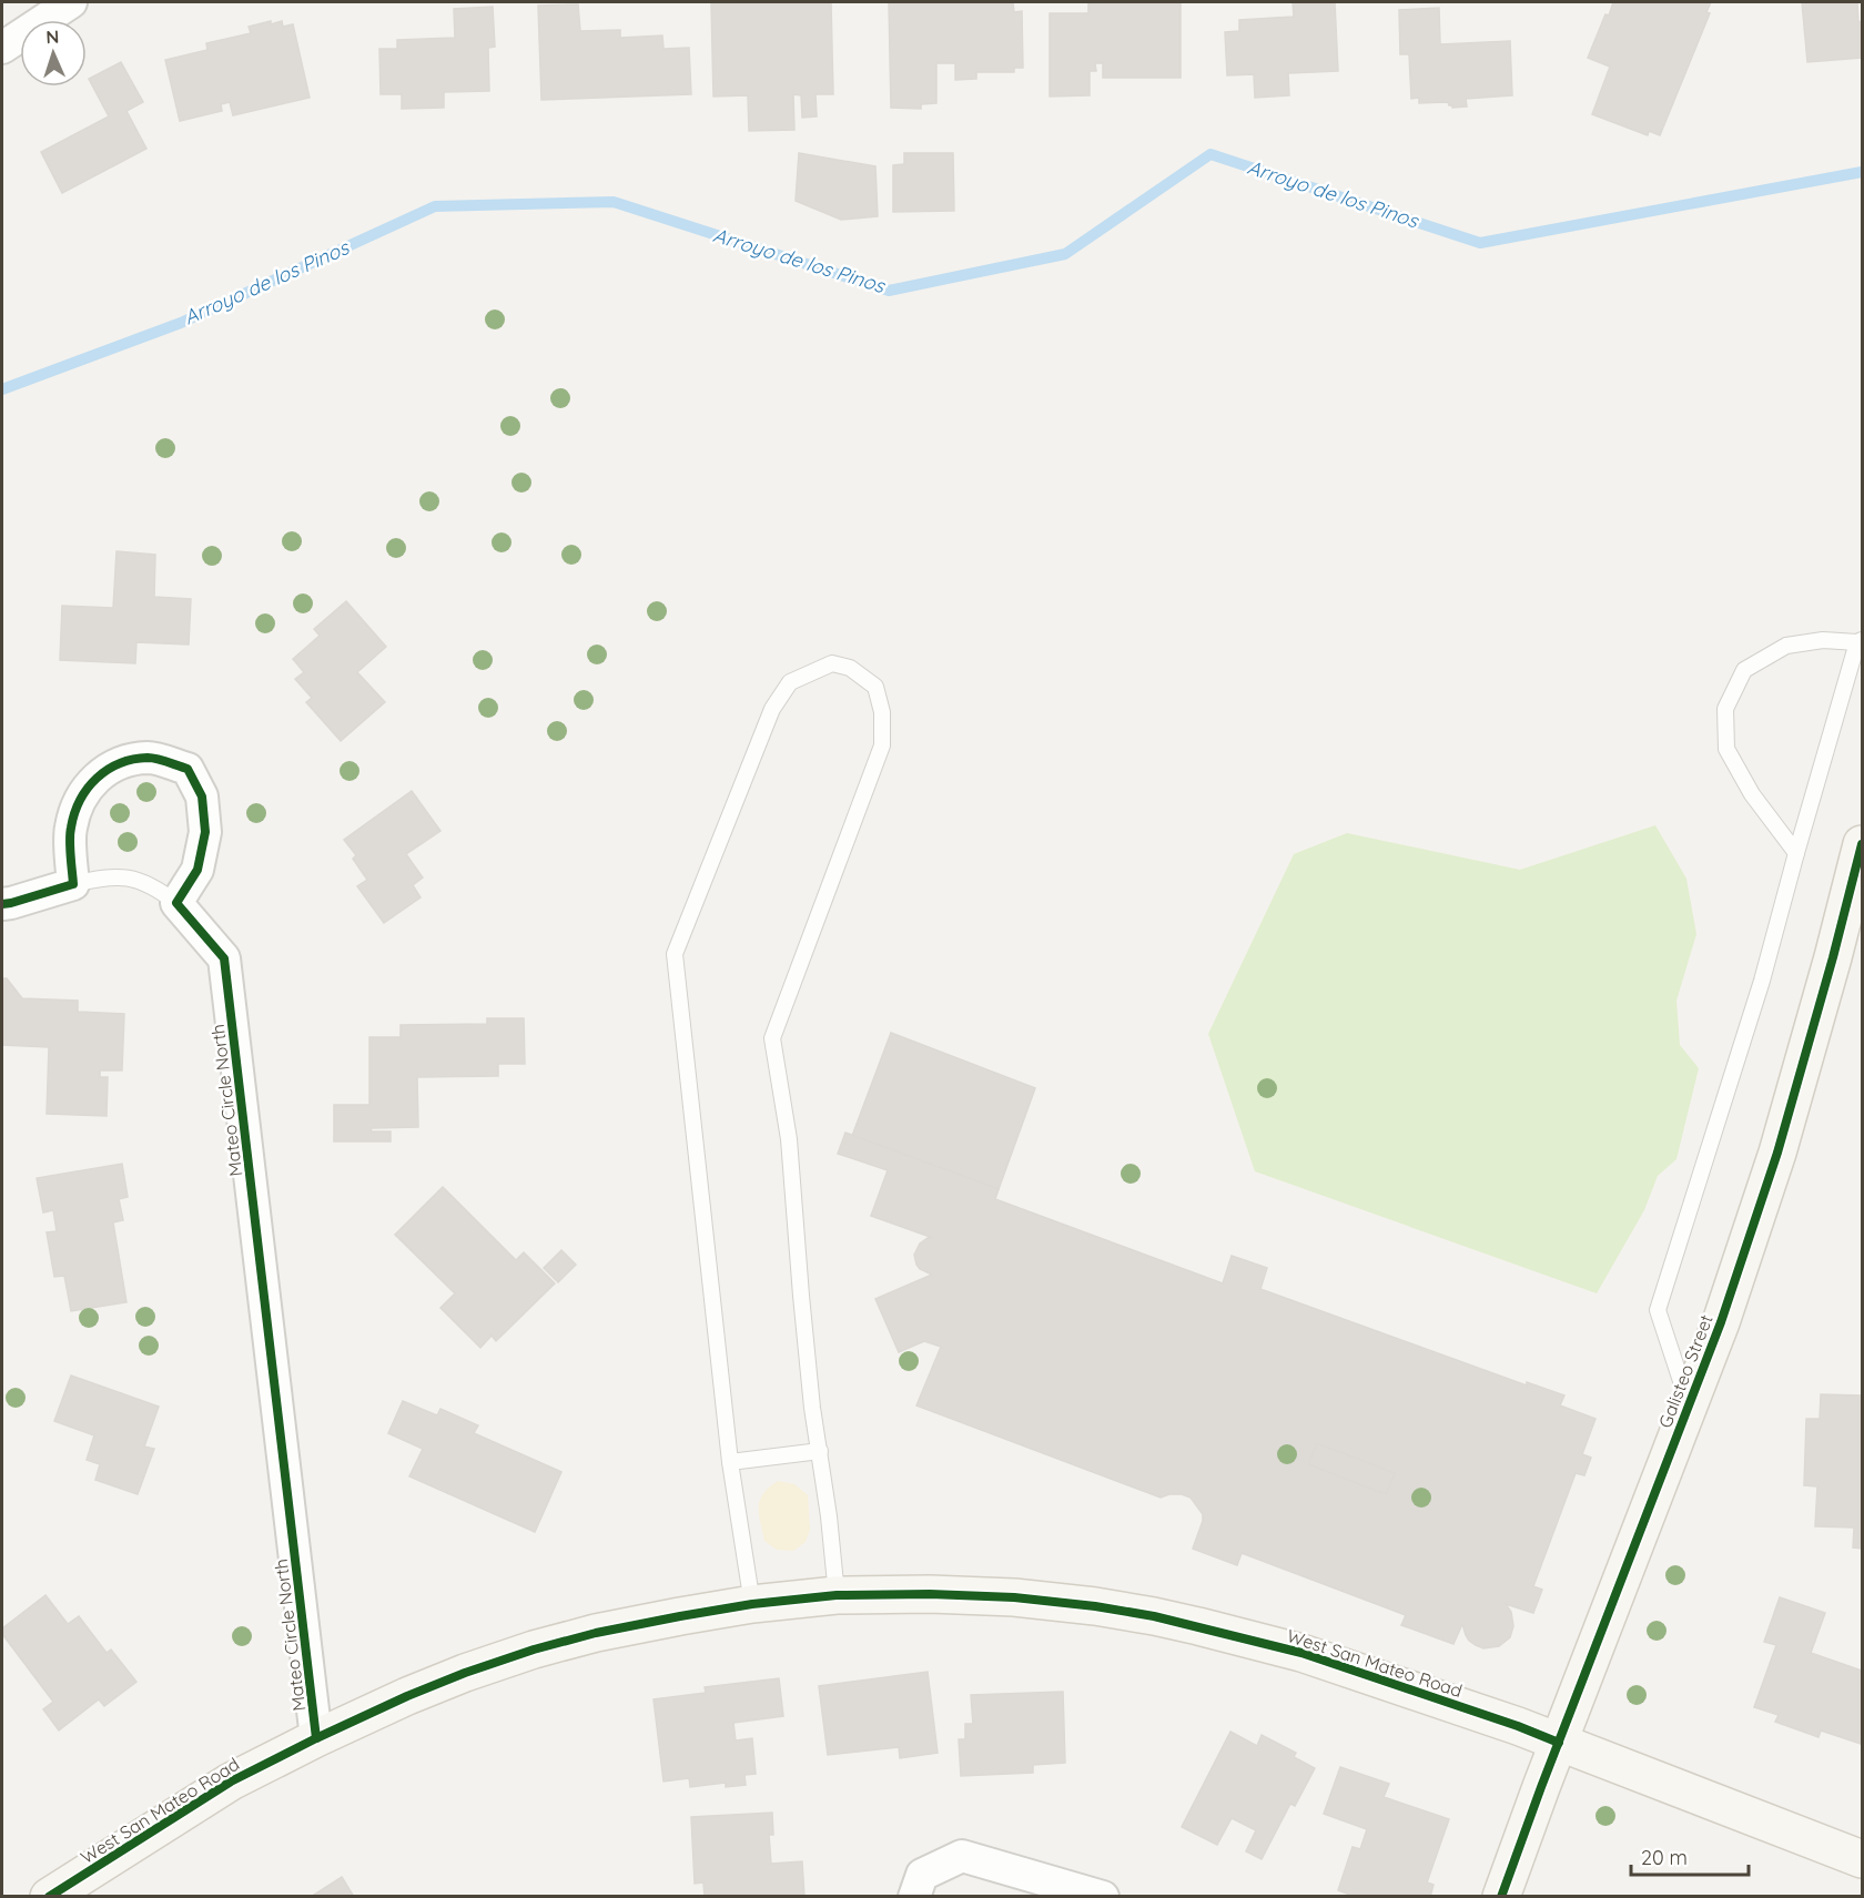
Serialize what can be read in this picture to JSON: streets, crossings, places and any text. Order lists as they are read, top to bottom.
{
  "streets": {
    "street": ["Mateo Circle North", "Galisteo Street", "West San Mateo Road"]
  },
  "crossings": [
    ["Mateo Circle North", "West San Mateo Road"],
    ["Galisteo Street", "West San Mateo Road"]
  ],
  "water": ["Arroyo de los Pinos"],
  "scale_bar": "20 m",
  "north": "top"
}
